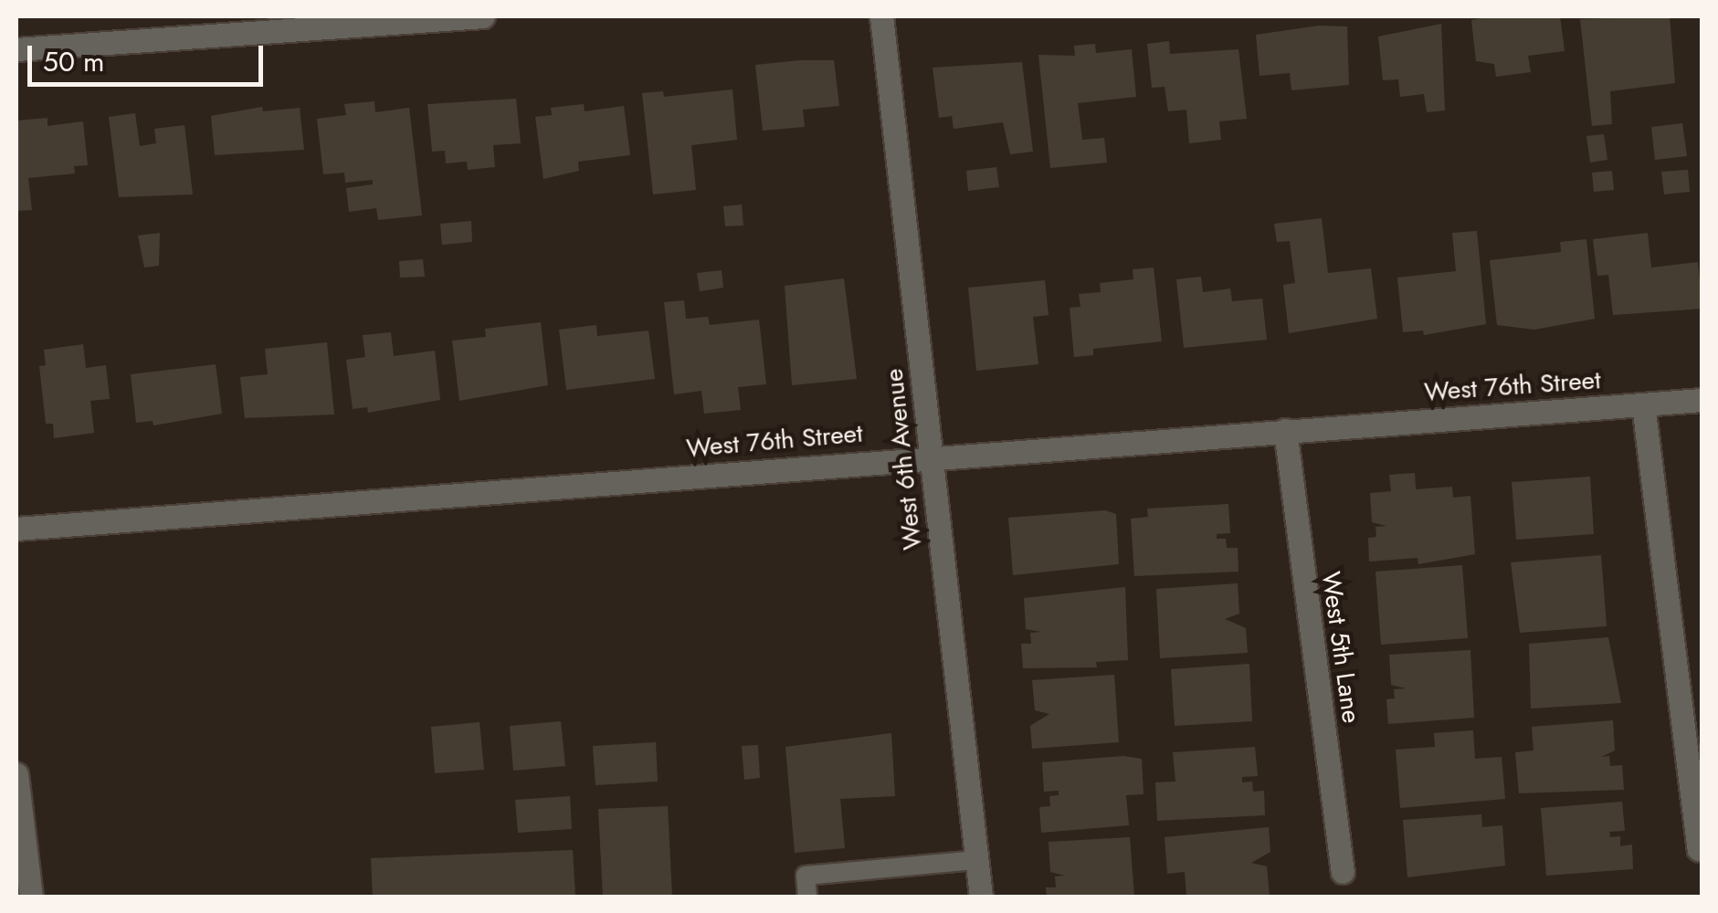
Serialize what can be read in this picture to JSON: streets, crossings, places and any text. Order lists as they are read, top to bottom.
{
  "streets": {
    "street": ["West 76th Street", "West 6th Avenue", "West 5th Lane"]
  },
  "crossings": [
    ["West 76th Street", "West 6th Avenue"],
    ["West 76th Street", "West 5th Lane"]
  ],
  "scale_bar": "50 m"
}
